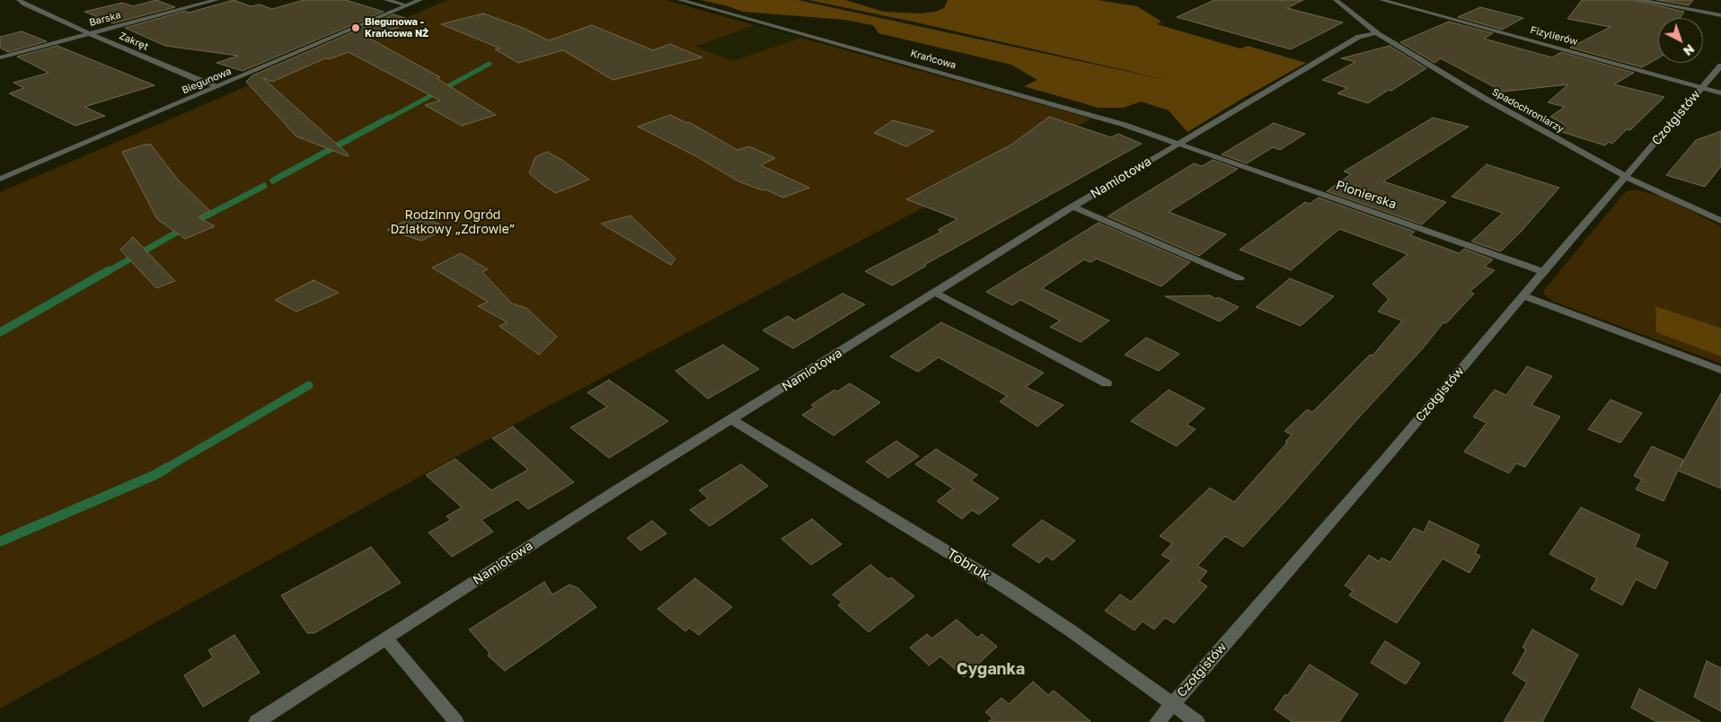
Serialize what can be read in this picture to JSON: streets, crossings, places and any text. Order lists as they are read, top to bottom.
{
  "streets": {
    "street": [
      "Barska",
      "Fizylierów",
      "Zakręt",
      "Krańcowa",
      "Biegunowa",
      "Spadochroniarzy",
      "Czołgistów",
      "Namiotowa",
      "Pionierska",
      "Tobruk"
    ]
  },
  "crossings": [
    ["Barska", "Zakręt"],
    ["Fizylierów", "Czołgistów"],
    ["Zakręt", "Biegunowa"],
    ["Krańcowa", "Namiotowa"],
    ["Krańcowa", "Pionierska"],
    ["Spadochroniarzy", "Czołgistów"],
    ["Spadochroniarzy", "Namiotowa"],
    ["Czołgistów", "Pionierska"],
    ["Czołgistów", "Tobruk"],
    ["Namiotowa", "Pionierska"],
    ["Namiotowa", "Tobruk"]
  ],
  "districts": ["Cyganka"],
  "parks": ["Rodzinny Ogród Działkowy „Zdrowie”"],
  "places": ["Biegunowa - Krańcowa NŻ"],
  "north": "bottom right"
}
